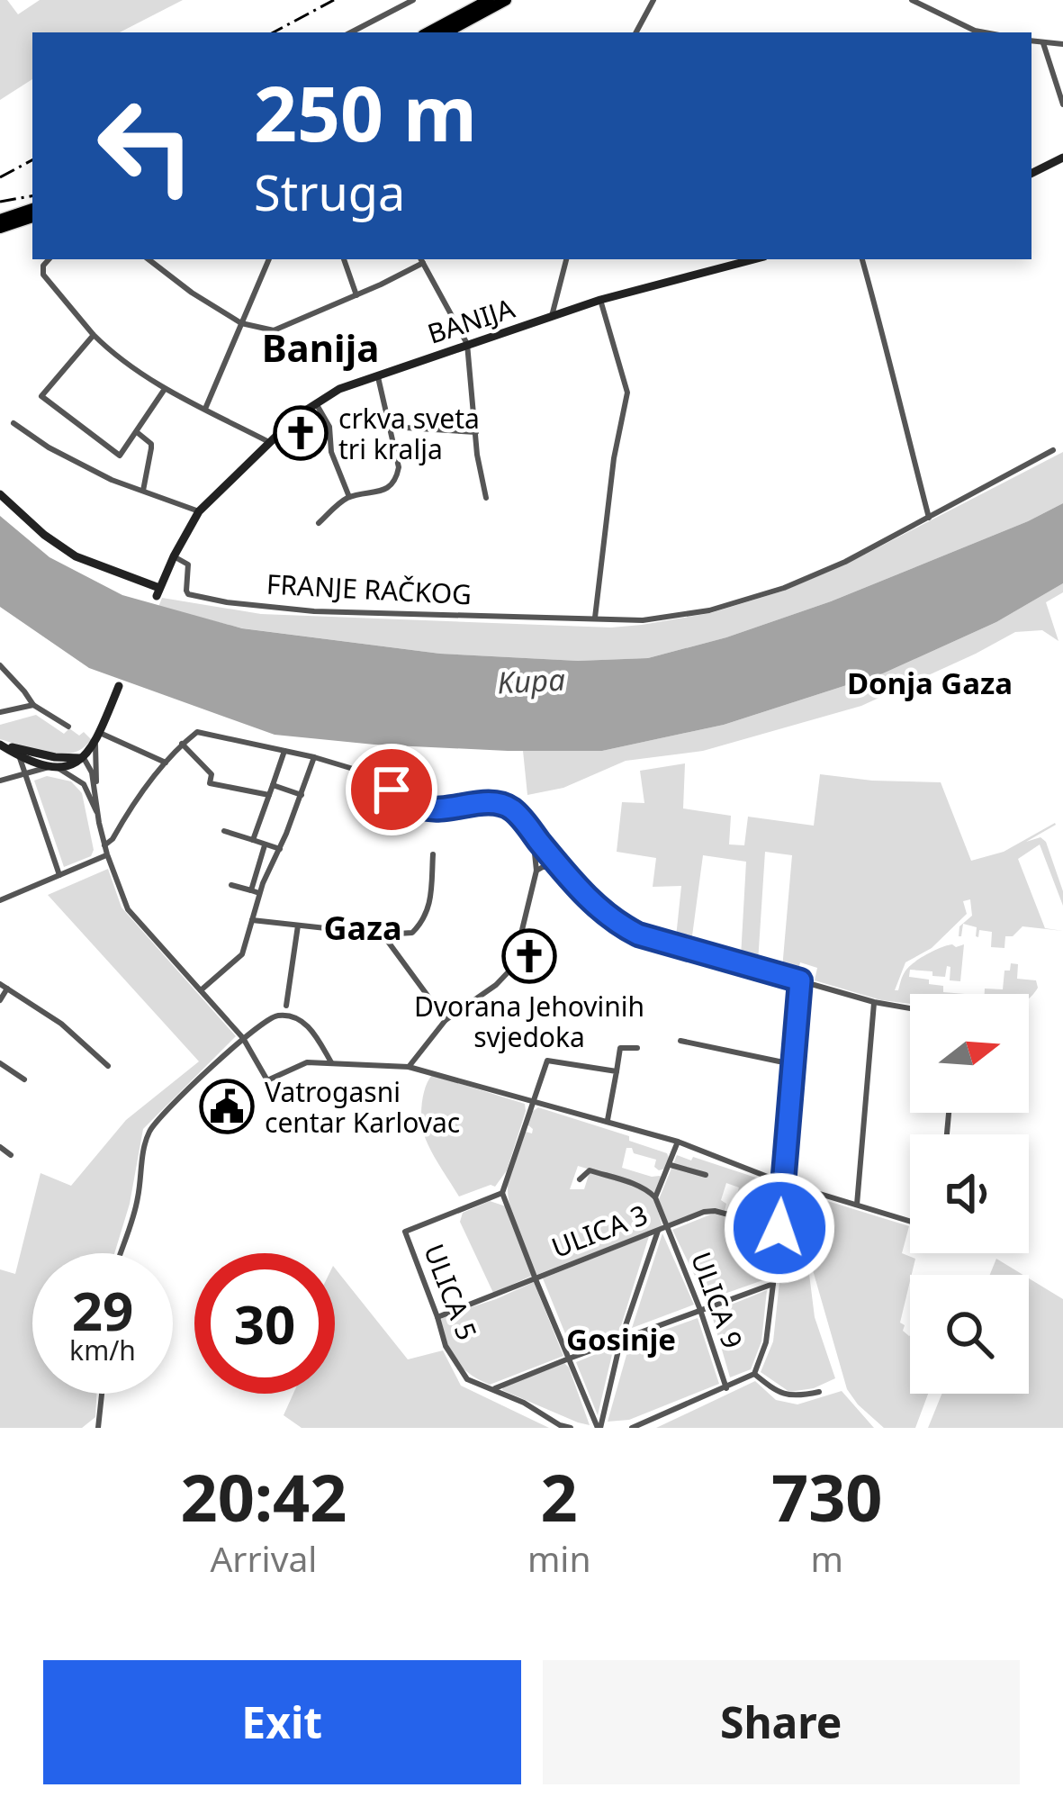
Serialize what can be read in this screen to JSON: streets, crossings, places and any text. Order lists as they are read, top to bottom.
{
  "streets": {
    "main road": ["BANIJA"],
    "street": [
      "FRANJE RAČKOG",
      "ULICA 3",
      "ULICA 5",
      "ULICA 9"
    ]
  },
  "crossings": [
    ["BANIJA", "FRANJE RAČKOG"],
    ["ULICA 3", "ULICA 5"],
    ["ULICA 3", "ULICA 9"]
  ],
  "districts": [
    "Banija",
    "Donja Gaza",
    "Gaza",
    "Gosinje"
  ],
  "water": ["Kupa"],
  "places": {
    "church": ["crkva sveta tri kralja", "Dvorana Jehovinih svjedoka"],
    "public building": ["Vatrogasni centar Karlovac"]
  },
  "north": "right",
  "page": {
    "turn": ["250 m", "Struga"],
    "speed": "29 km/h",
    "limit": "30",
    "eta": [
      "20:42",
      "Arrival",
      "2",
      "min",
      "730",
      "m"
    ],
    "buttons": ["Exit", "Share"]
  }
}
